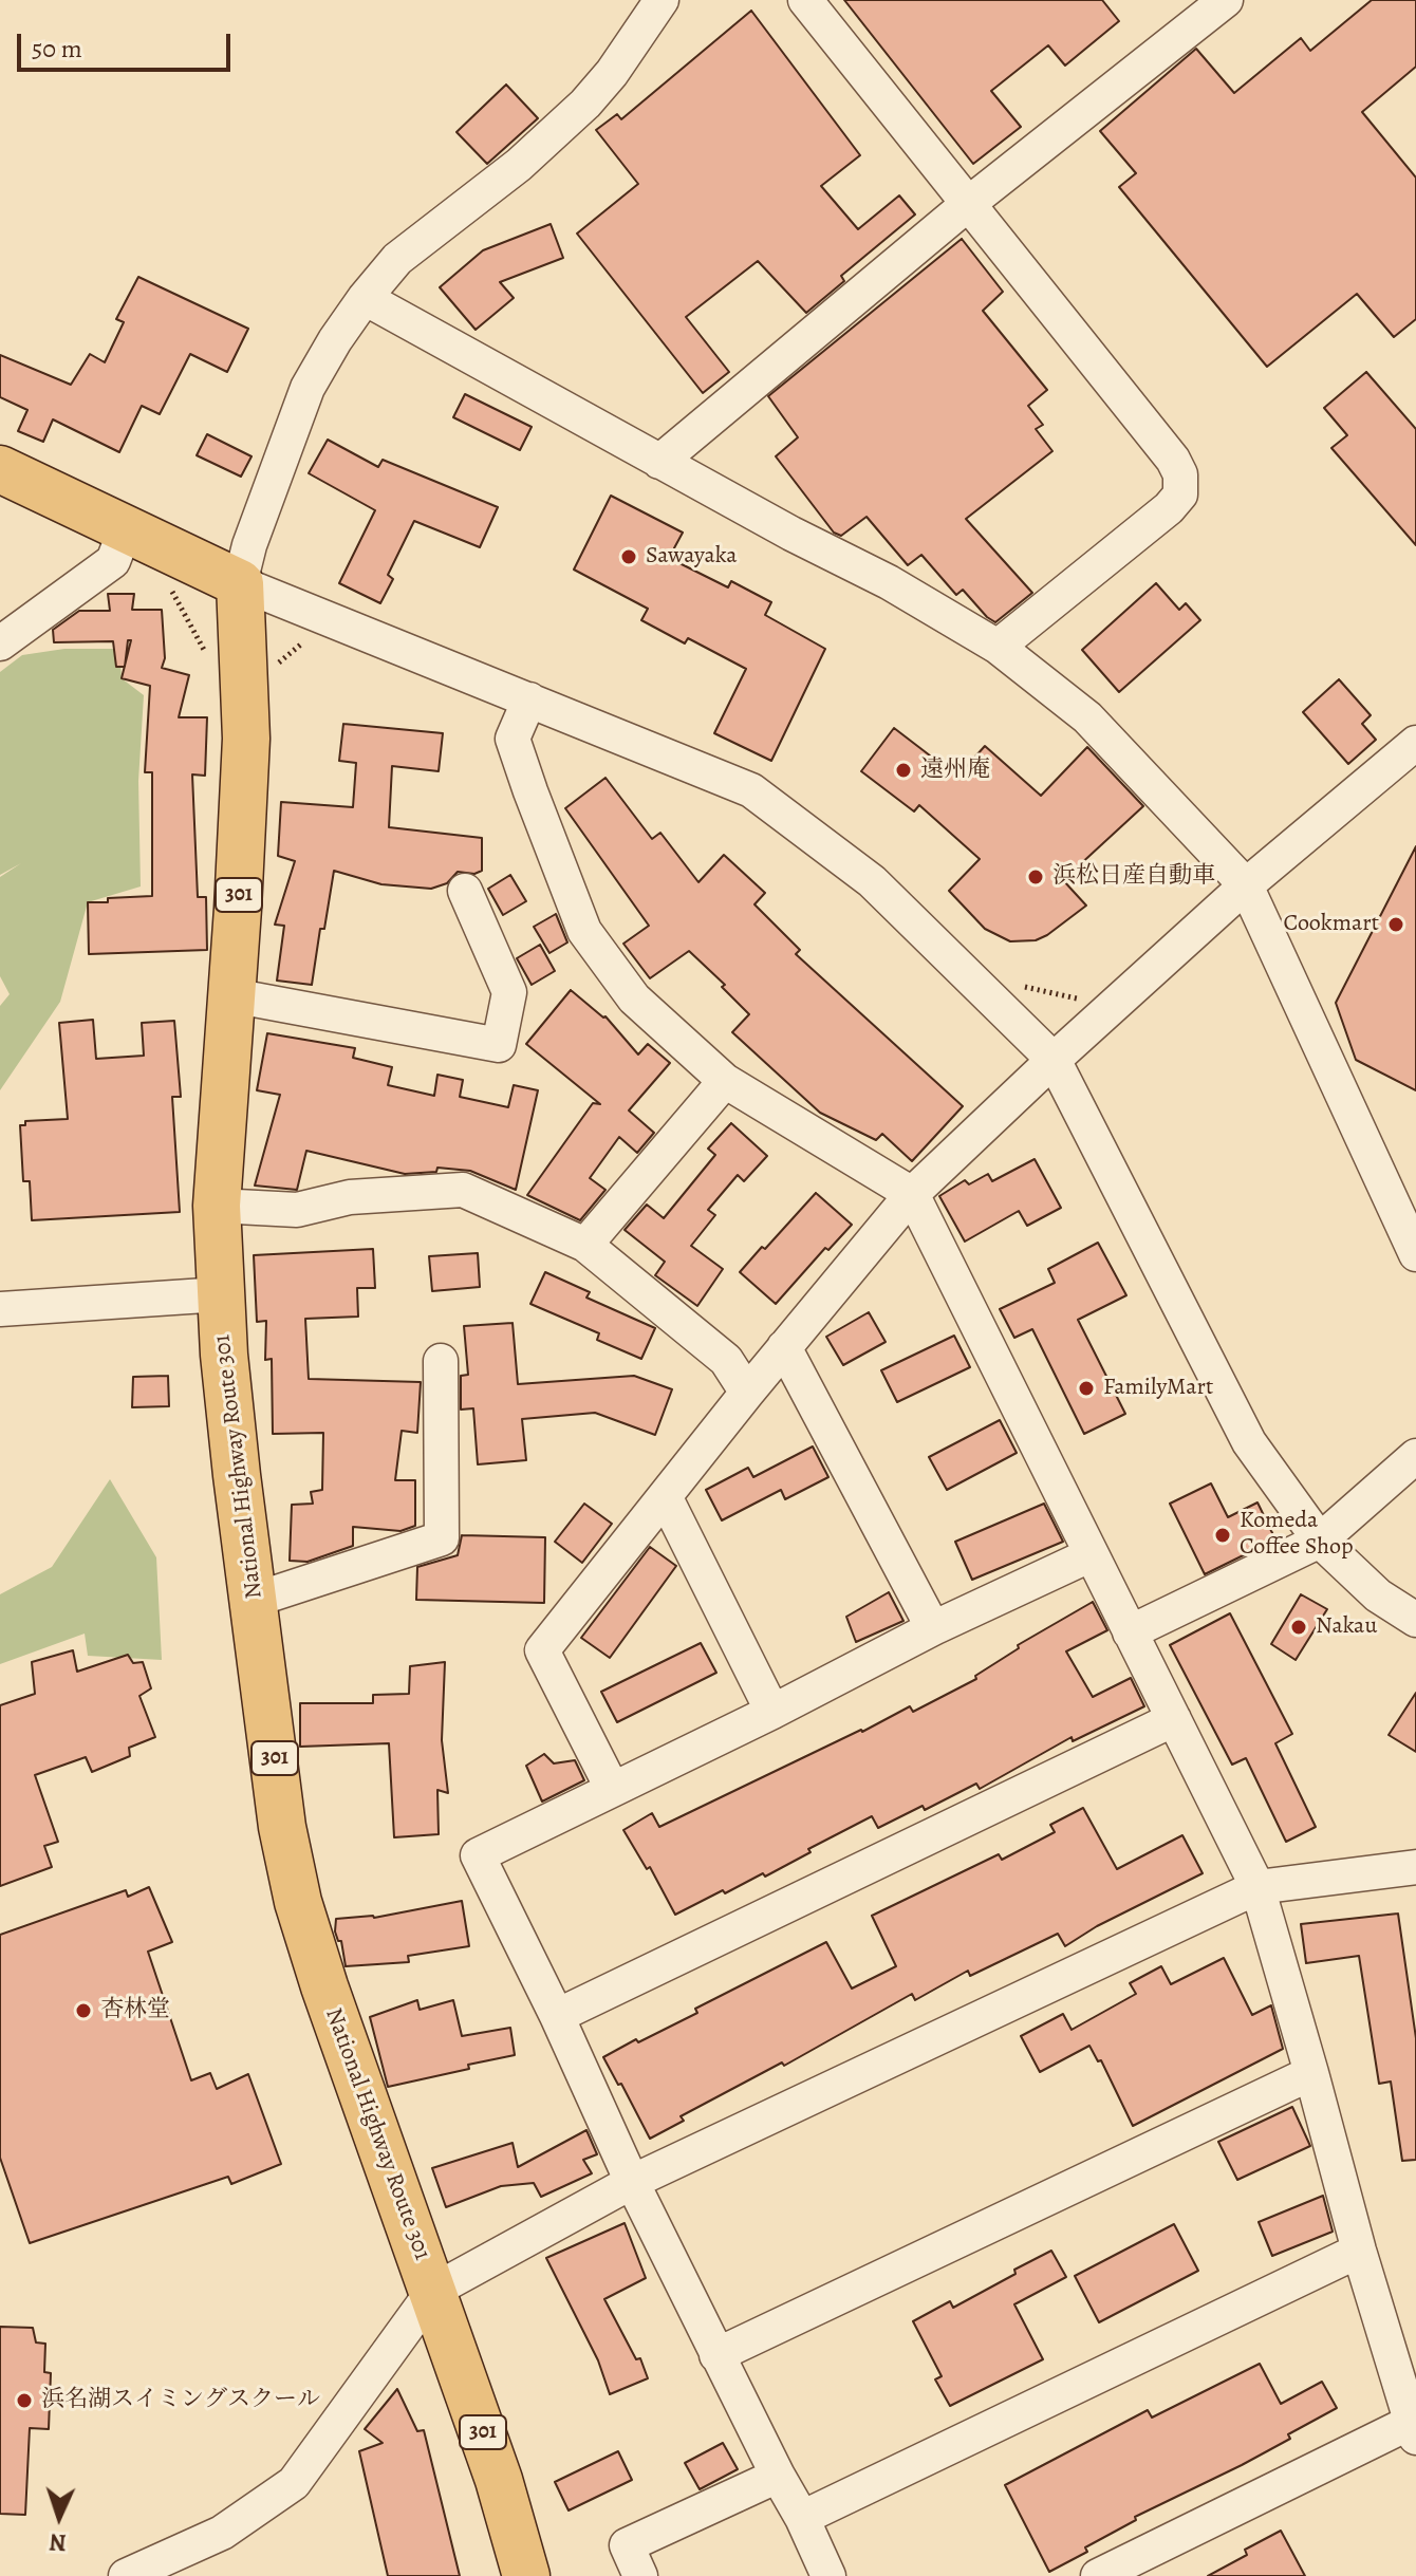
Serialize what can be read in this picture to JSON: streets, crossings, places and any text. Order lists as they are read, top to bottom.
{
  "streets": {
    "highway": ["301", "National Highway Route 301"]
  },
  "places": [
    "Sawayaka",
    "遠州庵",
    "浜松日産自動車",
    "Cookmart",
    "FamilyMart",
    "Komeda Coffee Shop",
    "Nakau",
    "杏林堂",
    "浜名湖スイミングスクール"
  ],
  "scale_bar": "50 m",
  "north": "bottom"
}
